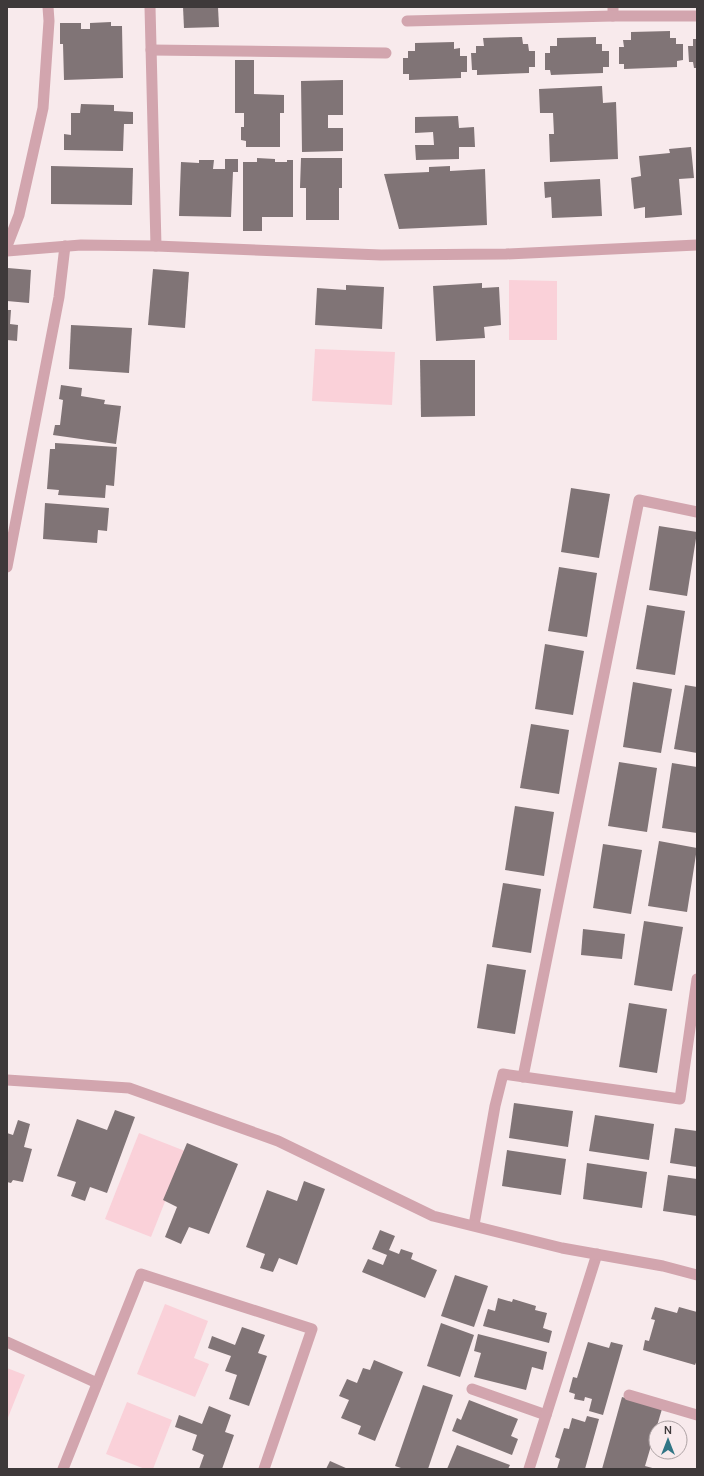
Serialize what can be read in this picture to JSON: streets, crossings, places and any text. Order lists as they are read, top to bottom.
{
  "north": "top"
}
